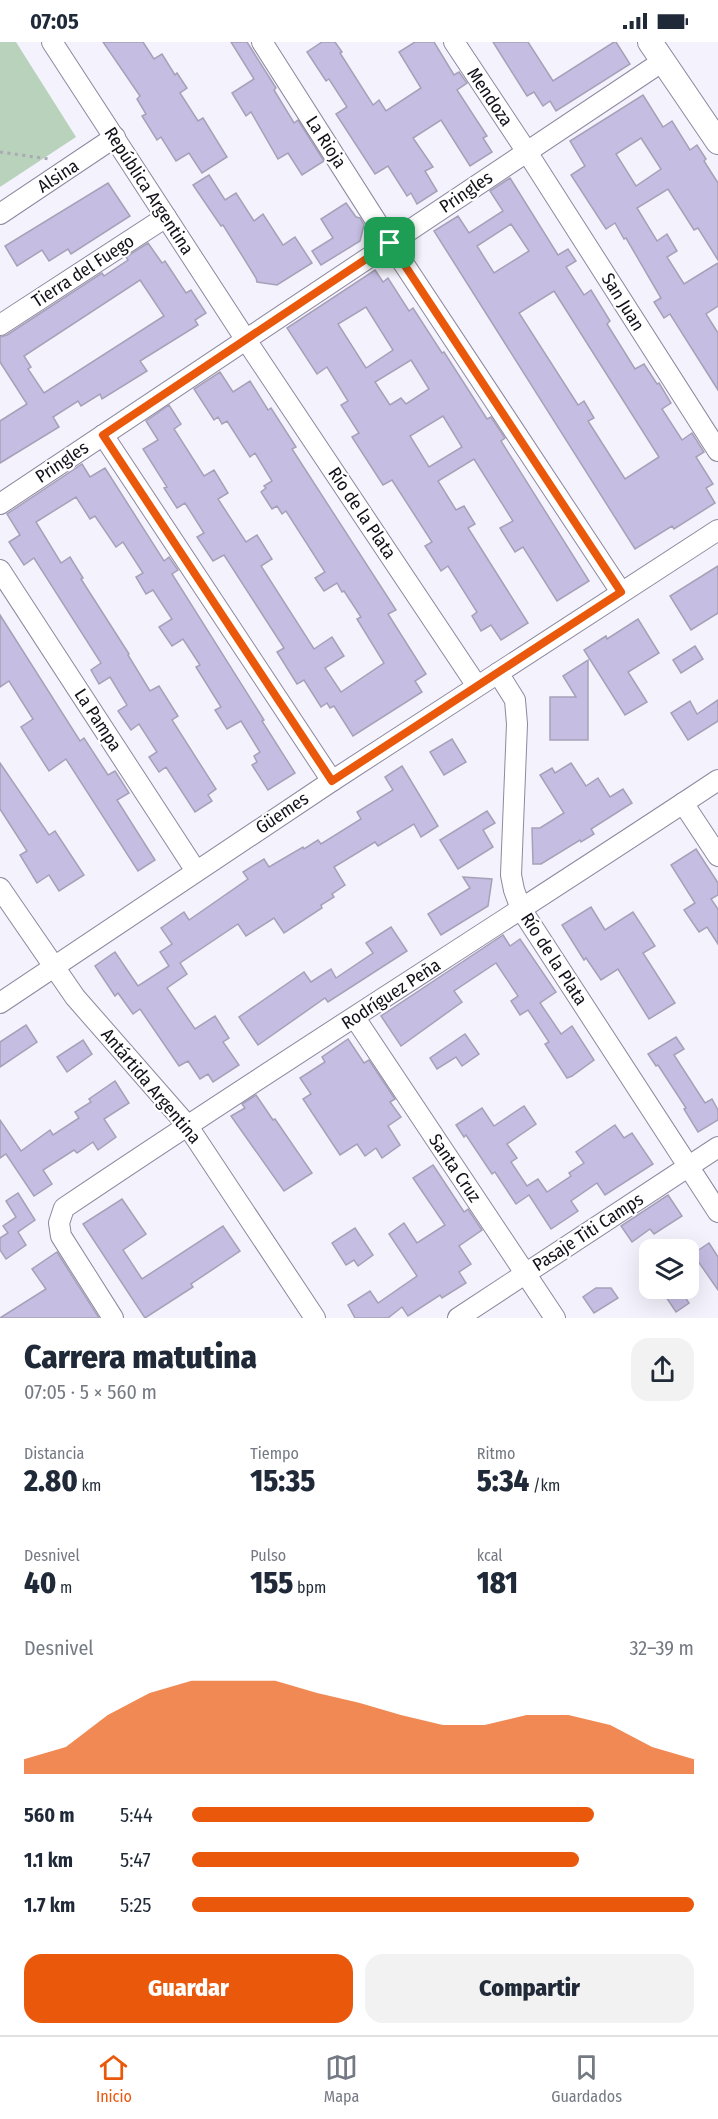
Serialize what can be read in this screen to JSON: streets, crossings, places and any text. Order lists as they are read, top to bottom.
{
  "streets": {
    "street": [
      "Mendoza",
      "La Rioja",
      "Alsina",
      "República Argentina",
      "Pringles",
      "Tierra del Fuego",
      "San Juan",
      "Río de la Plata",
      "La Pampa",
      "Güemes",
      "Rodríguez Peña",
      "Antártida Argentina",
      "Santa Cruz",
      "Pasaje Titi Camps"
    ]
  },
  "crossings": [
    ["Mendoza", "Pringles"],
    ["Mendoza", "San Juan"],
    ["La Rioja", "Pringles"],
    ["La Rioja", "Güemes"],
    ["Alsina", "República Argentina"],
    ["República Argentina", "Pringles"],
    ["República Argentina", "Tierra del Fuego"],
    ["República Argentina", "Río de la Plata"],
    ["Pringles", "San Juan"],
    ["Pringles", "Río de la Plata"],
    ["Río de la Plata", "Güemes"],
    ["Río de la Plata", "Rodríguez Peña"],
    ["Río de la Plata", "Pasaje Titi Camps"],
    ["La Pampa", "Güemes"],
    ["Güemes", "Antártida Argentina"],
    ["Rodríguez Peña", "Antártida Argentina"],
    ["Rodríguez Peña", "Santa Cruz"],
    ["Santa Cruz", "Pasaje Titi Camps"]
  ],
  "page": {
    "status": "07:05",
    "heading": ["Carrera matutina", "07:05 · 5 × 560 m"],
    "stats": [
      ["Distancia", "2.80 km"],
      ["Tiempo", "15:35"],
      ["Ritmo", "5:34 /km"],
      ["Desnivel", "40 m"],
      ["Pulso", "155 bpm"],
      ["kcal", "181"]
    ],
    "chart": ["Desnivel", "32–39 m"],
    "list": [
      {
        "name": "560 m",
        "note": "5:44"
      },
      {
        "name": "1.1 km",
        "note": "5:47"
      },
      {
        "name": "1.7 km",
        "note": "5:25"
      }
    ],
    "buttons": ["Guardar", "Compartir"],
    "tabs": ["Inicio", "Mapa", "Guardados"]
  }
}
